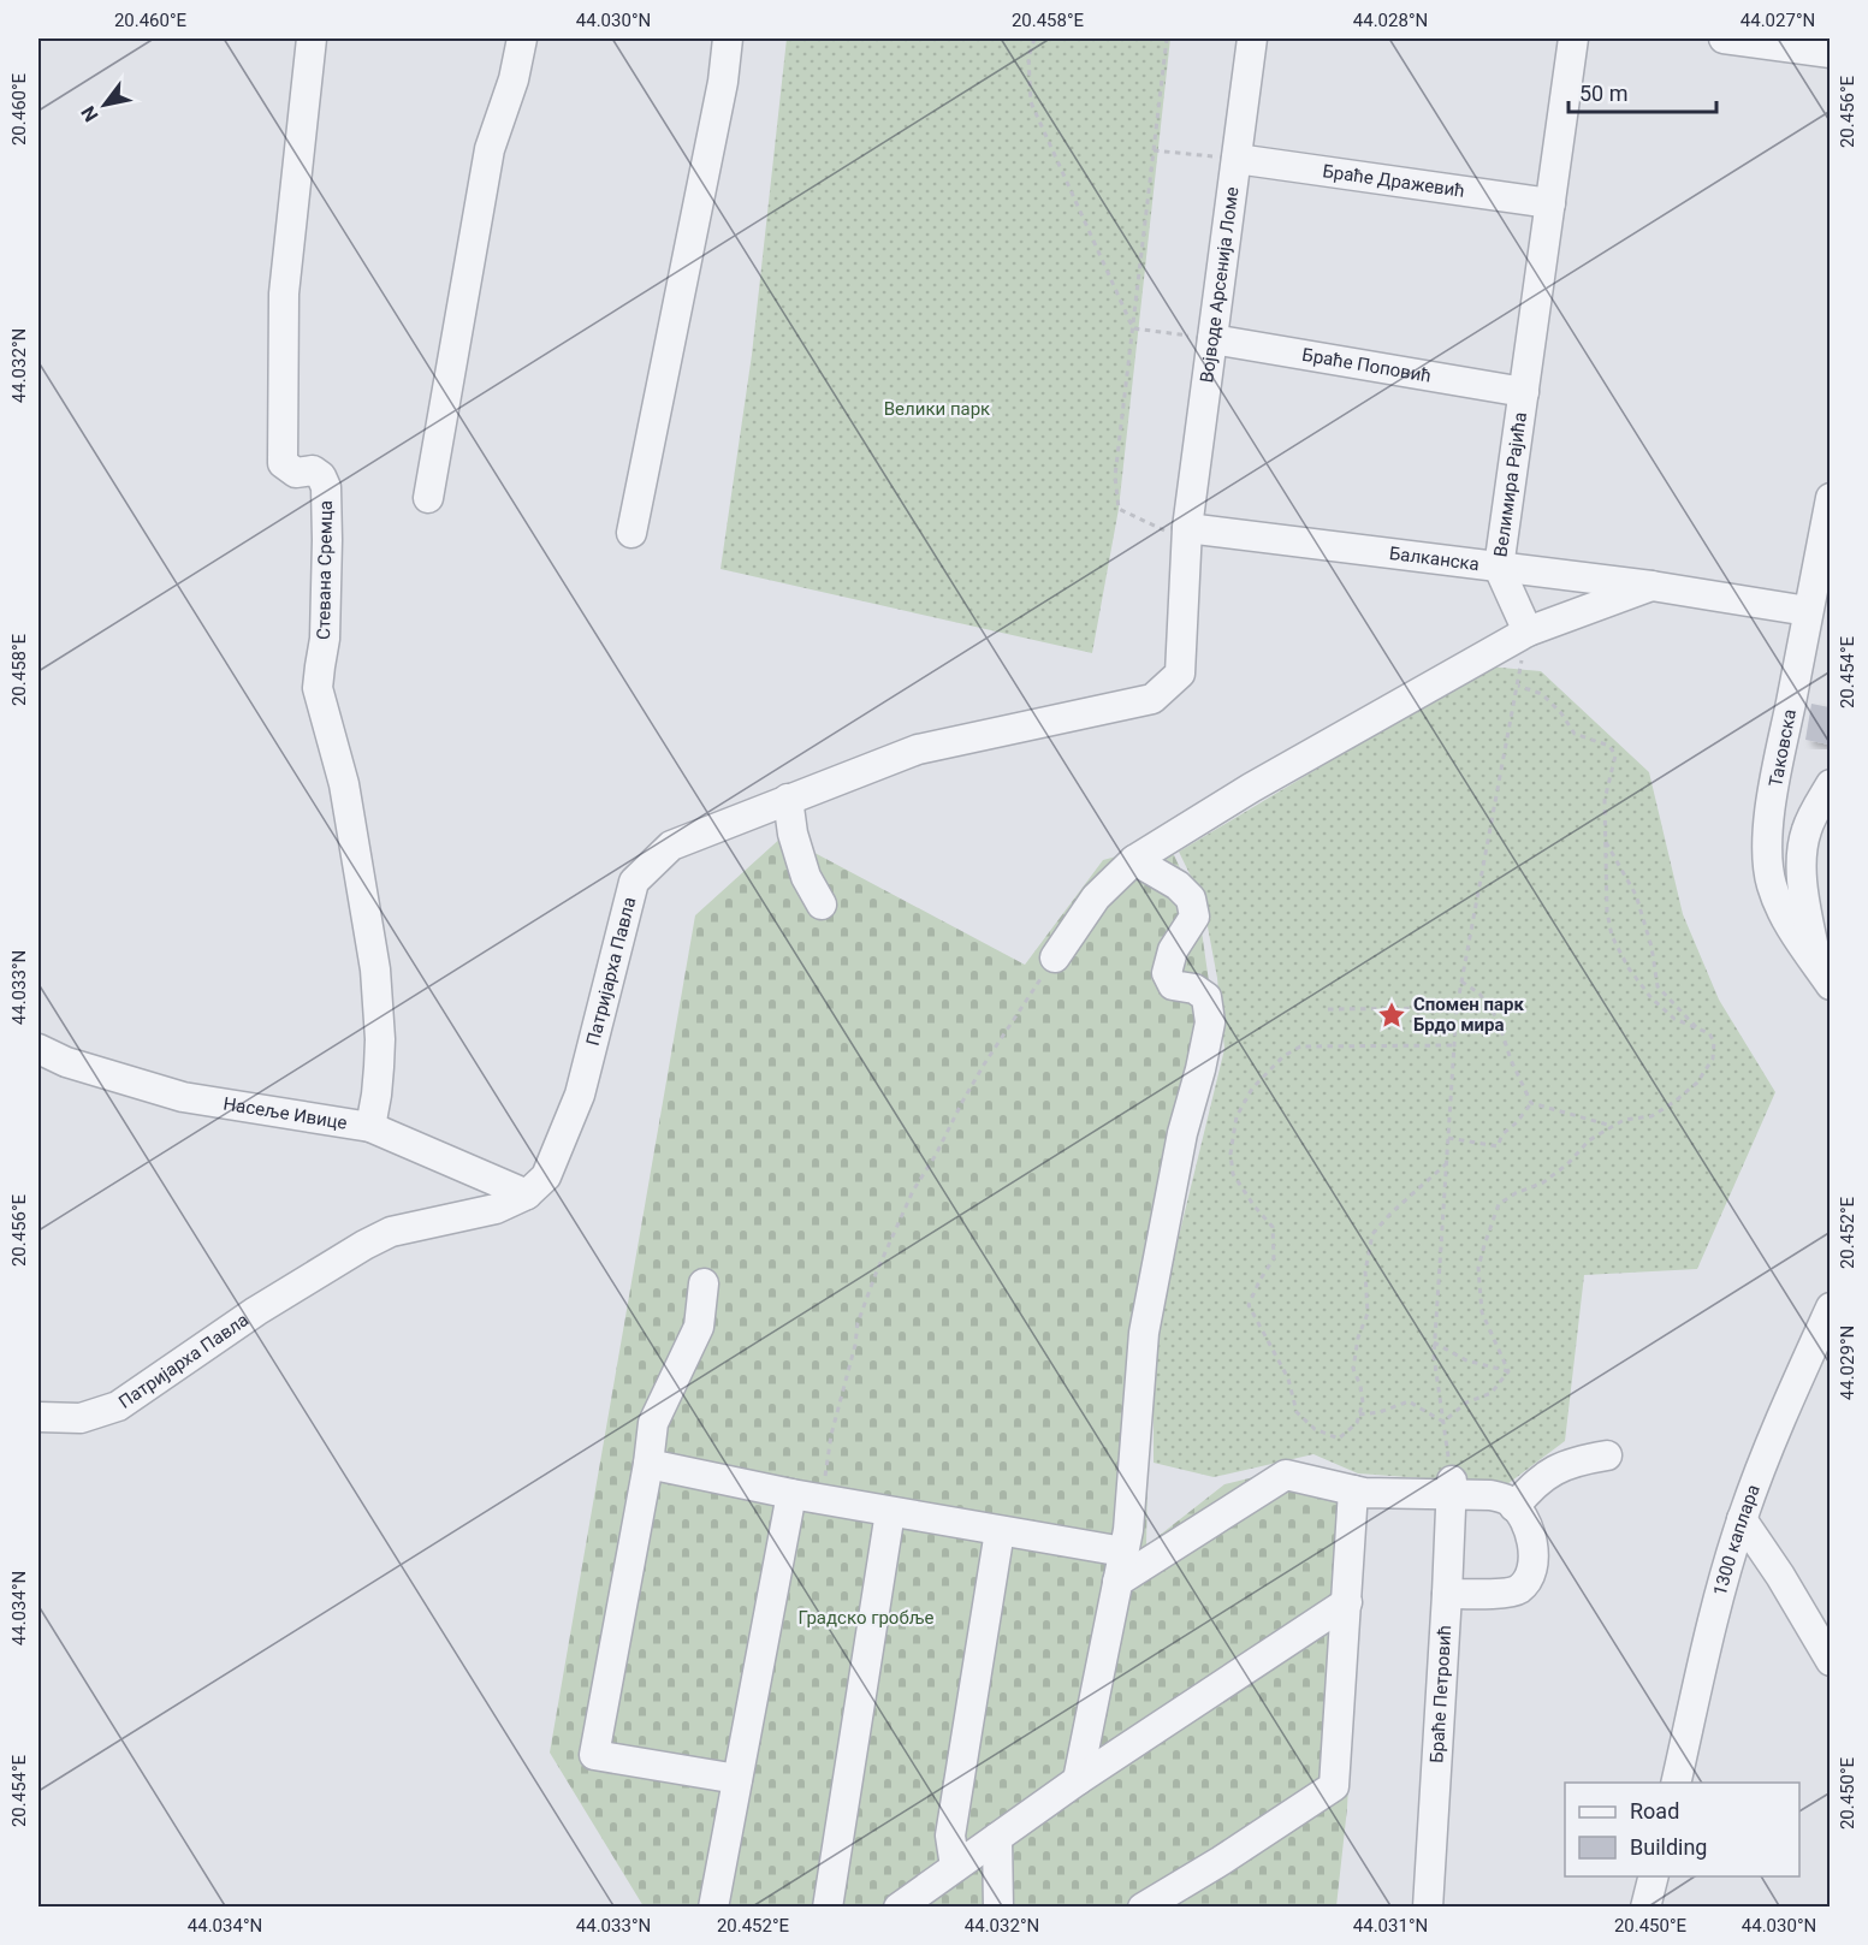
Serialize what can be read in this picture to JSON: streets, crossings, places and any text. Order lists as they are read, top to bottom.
{
  "streets": {
    "street": [
      "Браће Дражевић",
      "Војводе Арсенија Ломе",
      "Браће Поповић",
      "Велимира Рајића",
      "Балканска",
      "Стевана Сремца",
      "Таковска",
      "Патријарха Павла",
      "Насеље Ивице",
      "1300 каплара",
      "Браће Петровић"
    ]
  },
  "crossings": [
    ["Браће Дражевић", "Војводе Арсенија Ломе"],
    ["Браће Дражевић", "Велимира Рајића"],
    ["Војводе Арсенија Ломе", "Браће Поповић"],
    ["Војводе Арсенија Ломе", "Балканска"],
    ["Војводе Арсенија Ломе", "Патријарха Павла"],
    ["Браће Поповић", "Велимира Рајића"],
    ["Велимира Рајића", "Балканска"],
    ["Балканска", "Таковска"],
    ["Балканска", "Патријарха Павла"],
    ["Стевана Сремца", "Насеље Ивице"],
    ["Патријарха Павла", "Насеље Ивице"]
  ],
  "parks": ["Велики парк", "Градско гробље"],
  "places": {
    "place": ["Спомен парк Брдо мира"]
  },
  "legend": ["Road", "Building"],
  "scale_bar": "50 m",
  "north": "bottom left",
  "coordinates": [
    "20.460°E",
    "44.030°N",
    "20.458°E",
    "44.028°N",
    "44.027°N",
    "20.456°E",
    "44.032°N",
    "20.454°E",
    "44.033°N",
    "20.452°E",
    "44.029°N",
    "44.034°N",
    "20.450°E",
    "44.031°N"
  ]
}
